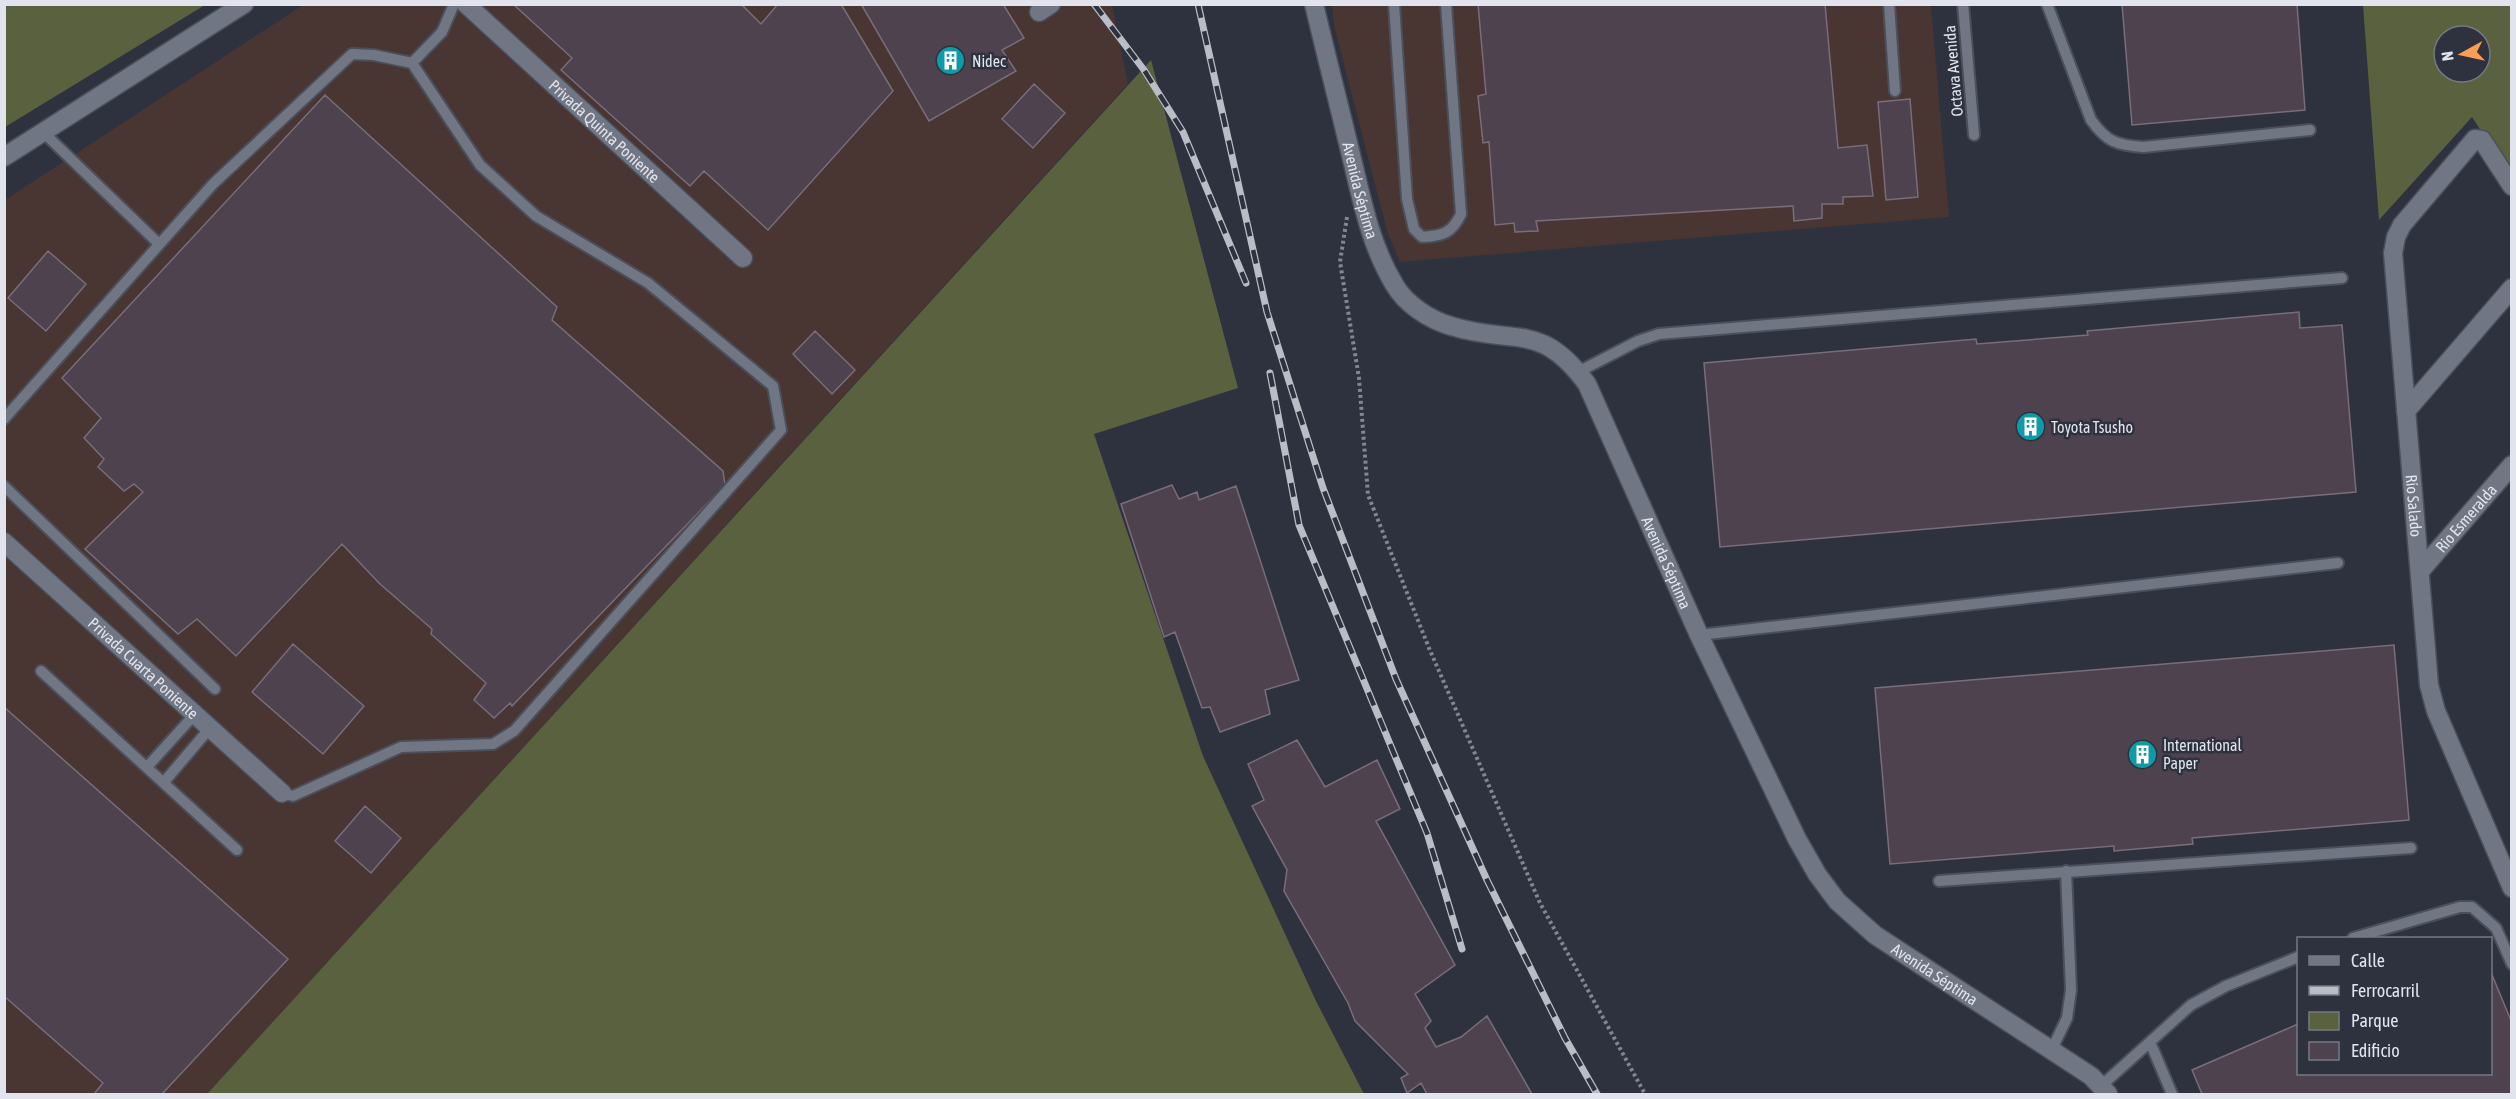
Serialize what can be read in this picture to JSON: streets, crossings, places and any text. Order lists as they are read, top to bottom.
{
  "streets": {
    "street": [
      "Privada Quinta Poniente",
      "Avenida Séptima",
      "Río Salado",
      "Rio Esmeralda",
      "Privada Cuarta Poniente"
    ],
    "lane": ["Octava Avenida"]
  },
  "crossings": [
    ["Río Salado", "Rio Esmeralda"]
  ],
  "places": {
    "building": ["Nidec", "Toyota Tsusho", "International Paper"]
  },
  "legend": [
    "Calle",
    "Ferrocarril",
    "Parque",
    "Edificio"
  ],
  "north": "left"
}
